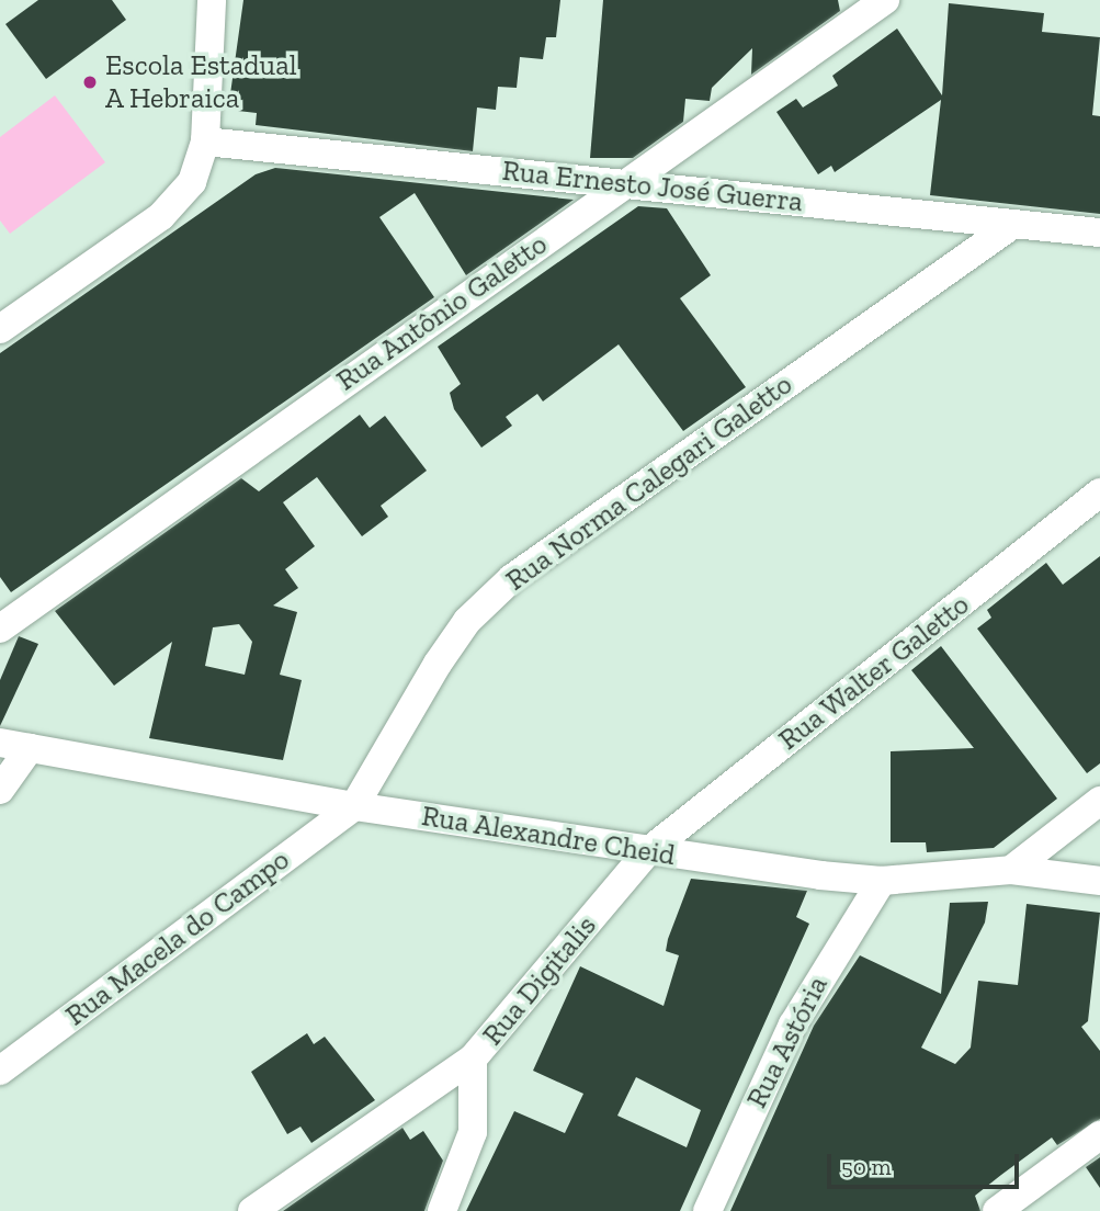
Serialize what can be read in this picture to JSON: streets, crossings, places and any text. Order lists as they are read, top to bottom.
{
  "streets": {
    "street": [
      "Rua Ernesto José Guerra",
      "Rua Antônio Galetto",
      "Rua Norma Calegari Galetto",
      "Rua Walter Galetto",
      "Rua Alexandre Cheid",
      "Rua Macela do Campo",
      "Rua Digitalis",
      "Rua Astória"
    ]
  },
  "crossings": [
    ["Rua Ernesto José Guerra", "Rua Antônio Galetto"],
    ["Rua Ernesto José Guerra", "Rua Norma Calegari Galetto"],
    ["Rua Norma Calegari Galetto", "Rua Alexandre Cheid"],
    ["Rua Norma Calegari Galetto", "Rua Macela do Campo"],
    ["Rua Walter Galetto", "Rua Alexandre Cheid"],
    ["Rua Walter Galetto", "Rua Digitalis"],
    ["Rua Alexandre Cheid", "Rua Macela do Campo"],
    ["Rua Alexandre Cheid", "Rua Digitalis"],
    ["Rua Alexandre Cheid", "Rua Astória"]
  ],
  "places": ["Escola Estadual A Hebraica"],
  "scale_bar": "50 m"
}
